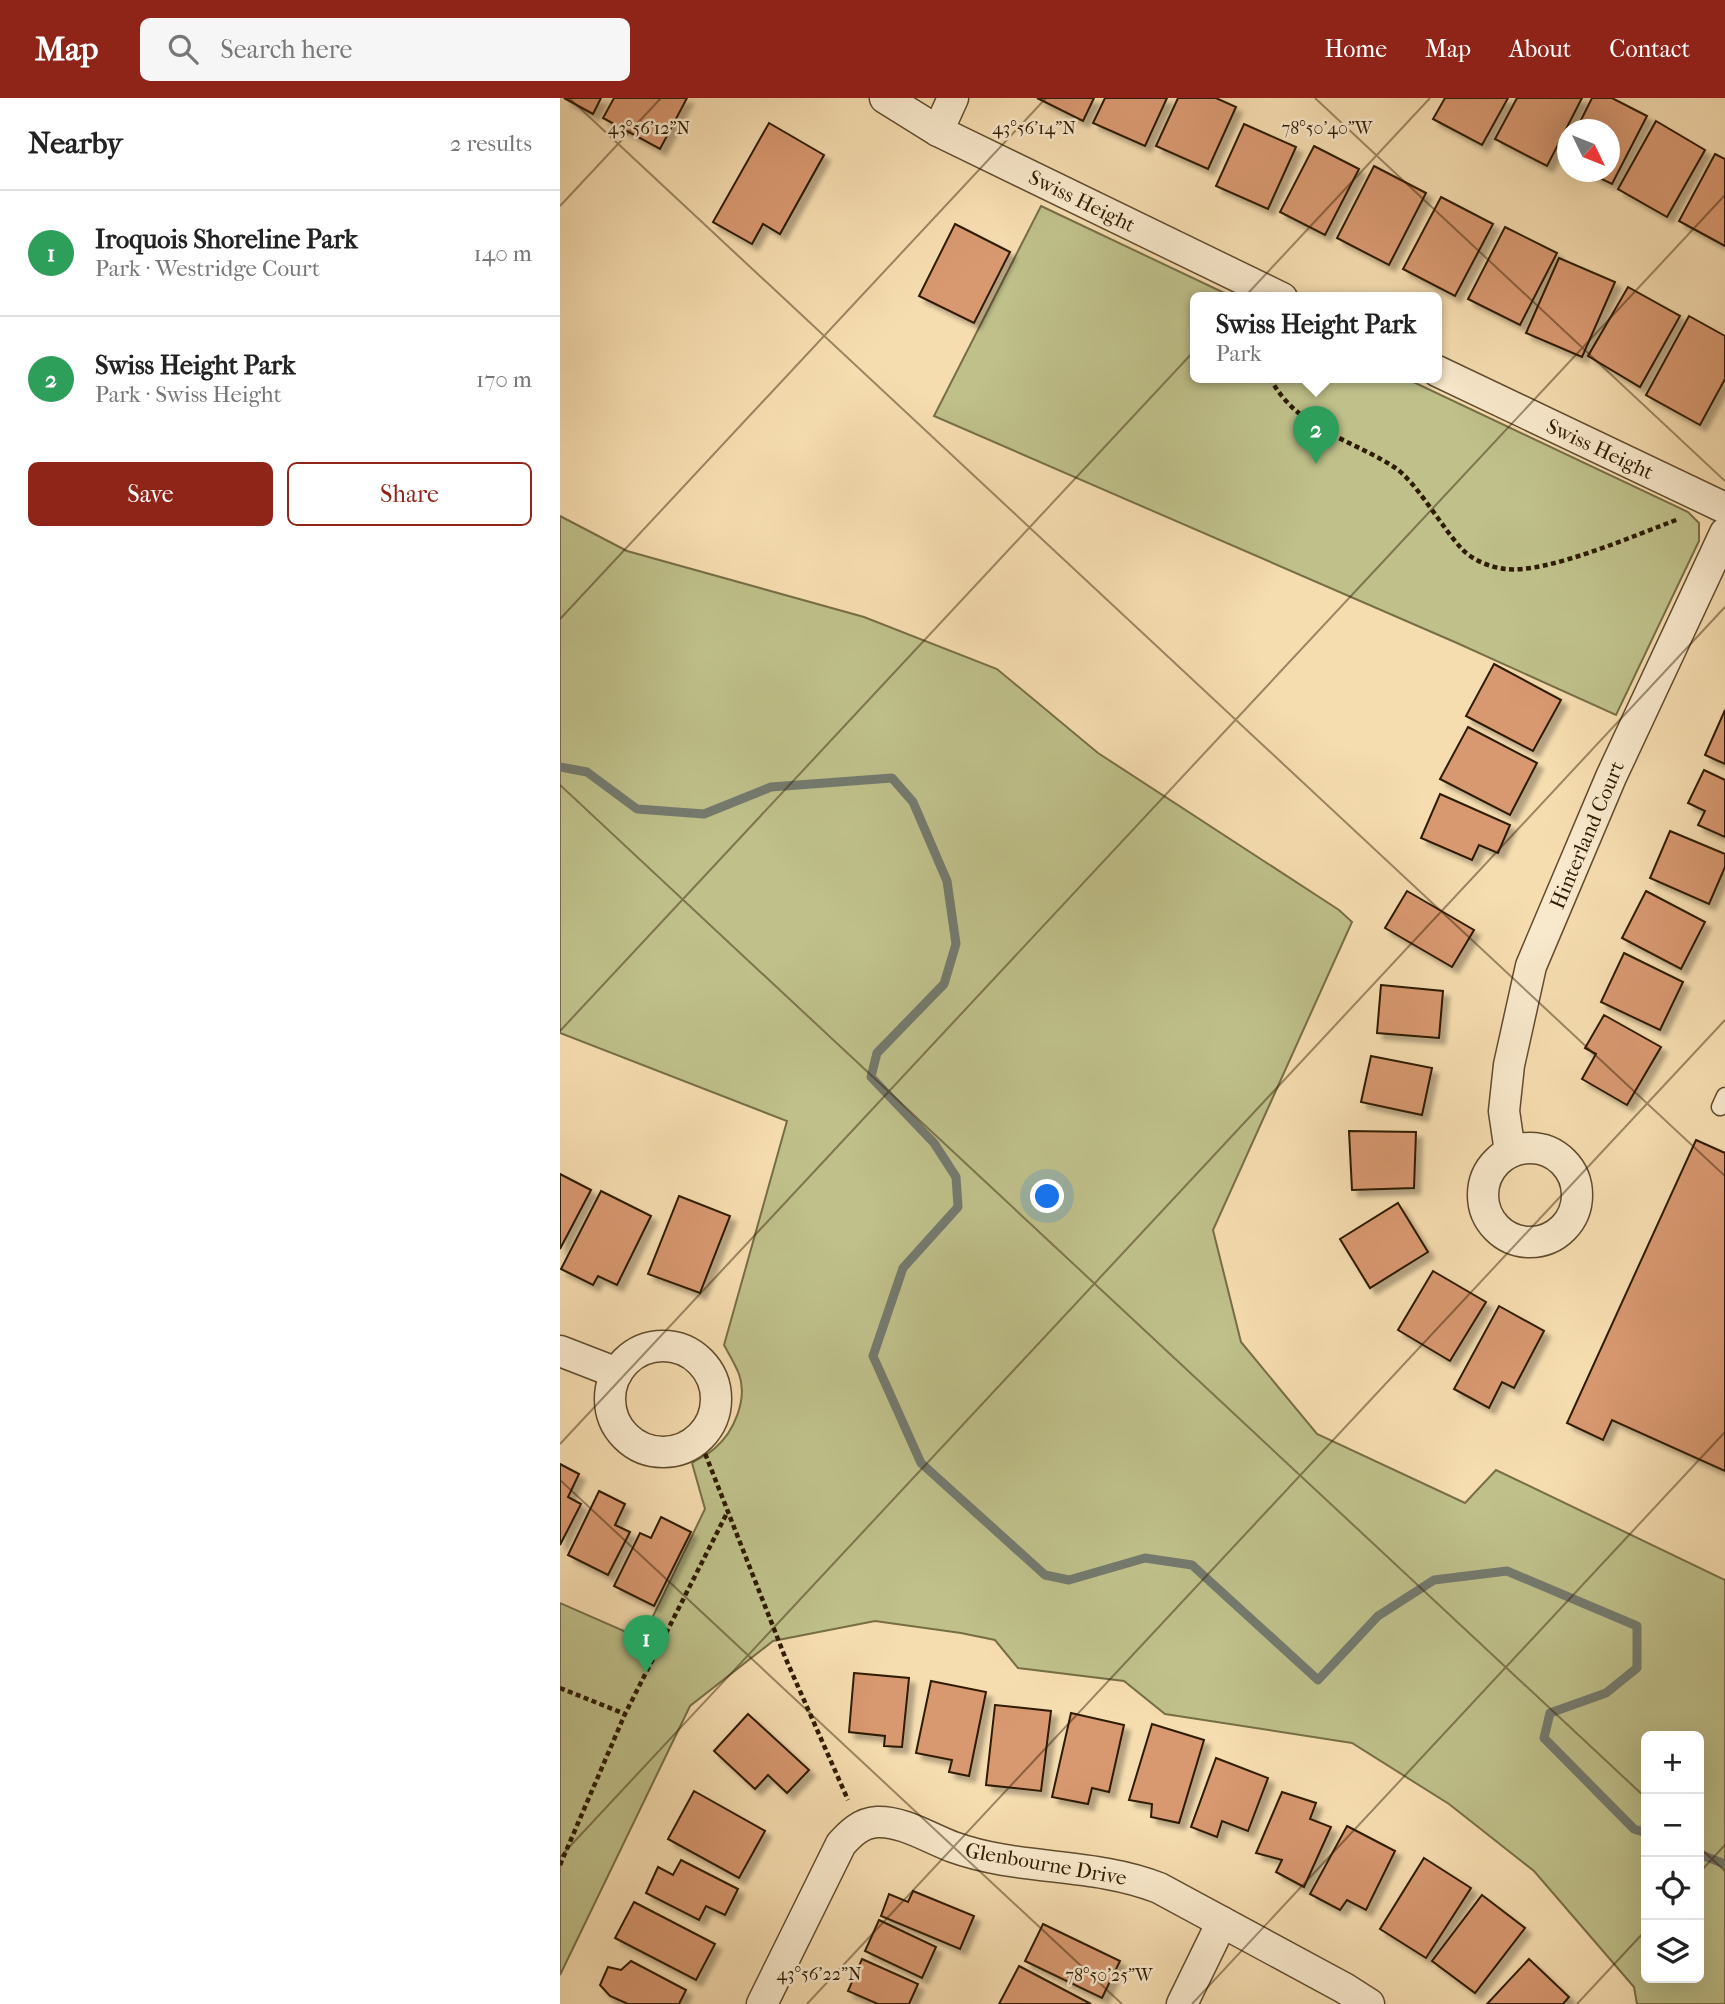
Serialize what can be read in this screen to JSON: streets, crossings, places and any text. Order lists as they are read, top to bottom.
{
  "streets": {
    "street": ["Swiss Height", "Hinterland Court", "Glenbourne Drive"]
  },
  "north": "bottom right",
  "page": {
    "header": "Map",
    "search": "Search here",
    "nav": [
      "Home",
      "Map",
      "About",
      "Contact"
    ],
    "heading": ["Nearby", "2 results"],
    "list": [
      {
        "mark": "1",
        "name": "Iroquois Shoreline Park",
        "note": "Park · Westridge Court",
        "value": "140 m"
      },
      {
        "mark": "2",
        "name": "Swiss Height Park",
        "note": "Park · Swiss Height",
        "value": "170 m"
      }
    ],
    "popup": ["Swiss Height Park", "Park"],
    "pins": ["2", "1"],
    "buttons": ["Save", "Share"],
    "map_buttons": ["+", "−"]
  },
  "coordinates": [
    "78°50'40\"W",
    "43°56'12\"N",
    "43°56'14\"N",
    "43°56'22\"N",
    "78°50'25\"W"
  ]
}
